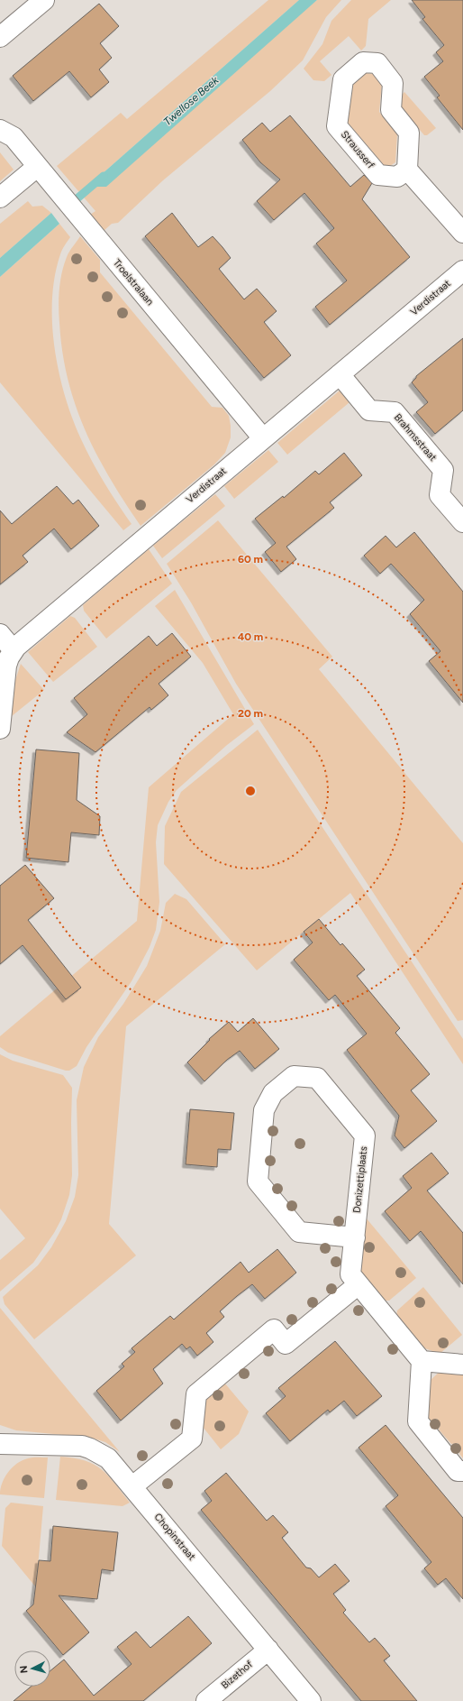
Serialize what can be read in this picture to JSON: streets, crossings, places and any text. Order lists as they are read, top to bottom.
{
  "streets": {
    "street": [
      "Strausserf",
      "Troelstralaan",
      "Verdistraat",
      "Brahmsstraat",
      "Donizettiplaats",
      "Chopinstraat",
      "Bizethof"
    ]
  },
  "crossings": [
    ["Troelstralaan", "Verdistraat"],
    ["Verdistraat", "Brahmsstraat"],
    ["Chopinstraat", "Bizethof"]
  ],
  "water": ["Twellose Beek"],
  "north": "left",
  "rings": ["60 m", "40 m", "20 m"]
}
